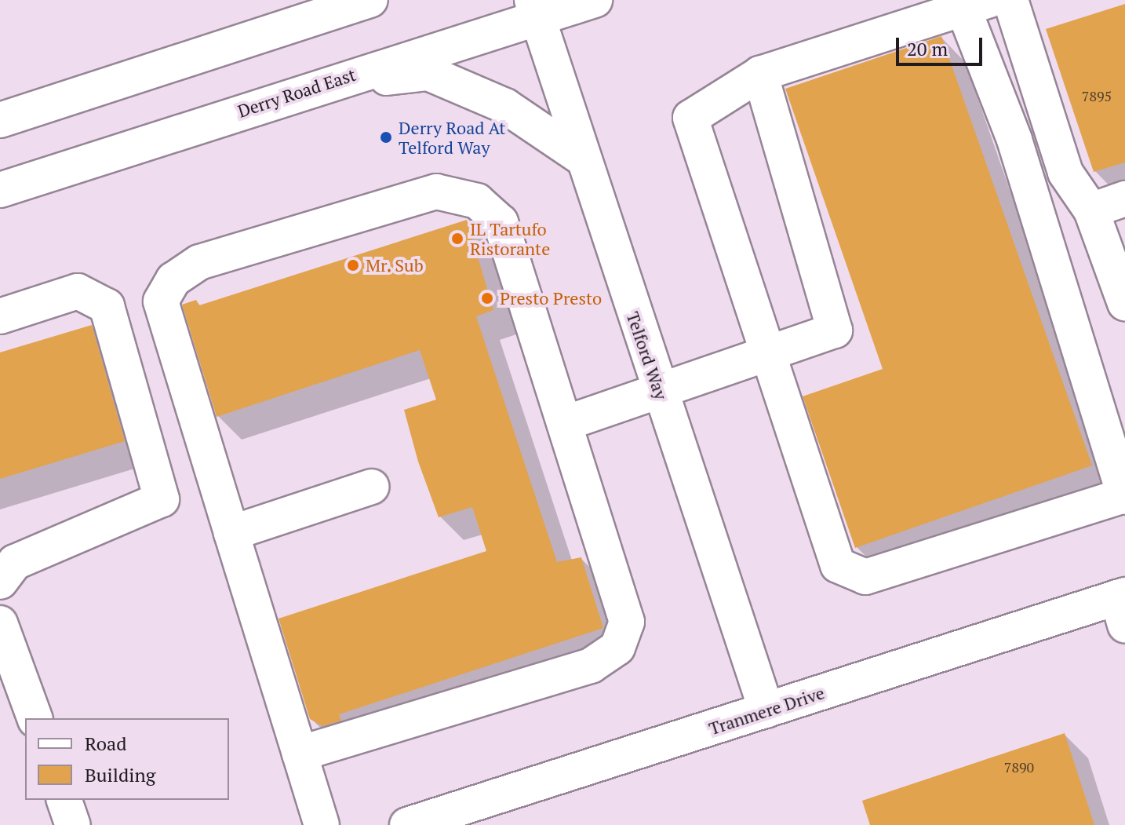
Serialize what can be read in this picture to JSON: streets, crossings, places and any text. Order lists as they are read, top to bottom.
{
  "streets": {
    "street": ["Derry Road East", "Telford Way", "Tranmere Drive"]
  },
  "crossings": [
    ["Derry Road East", "Telford Way"],
    ["Telford Way", "Tranmere Drive"]
  ],
  "places": [
    "Derry Road At Telford Way",
    "IL Tartufo Ristorante",
    "Mr. Sub",
    "Presto Presto"
  ],
  "house_numbers": ["7895", "7890"],
  "legend": ["Road", "Building"],
  "scale_bar": "20 m"
}
